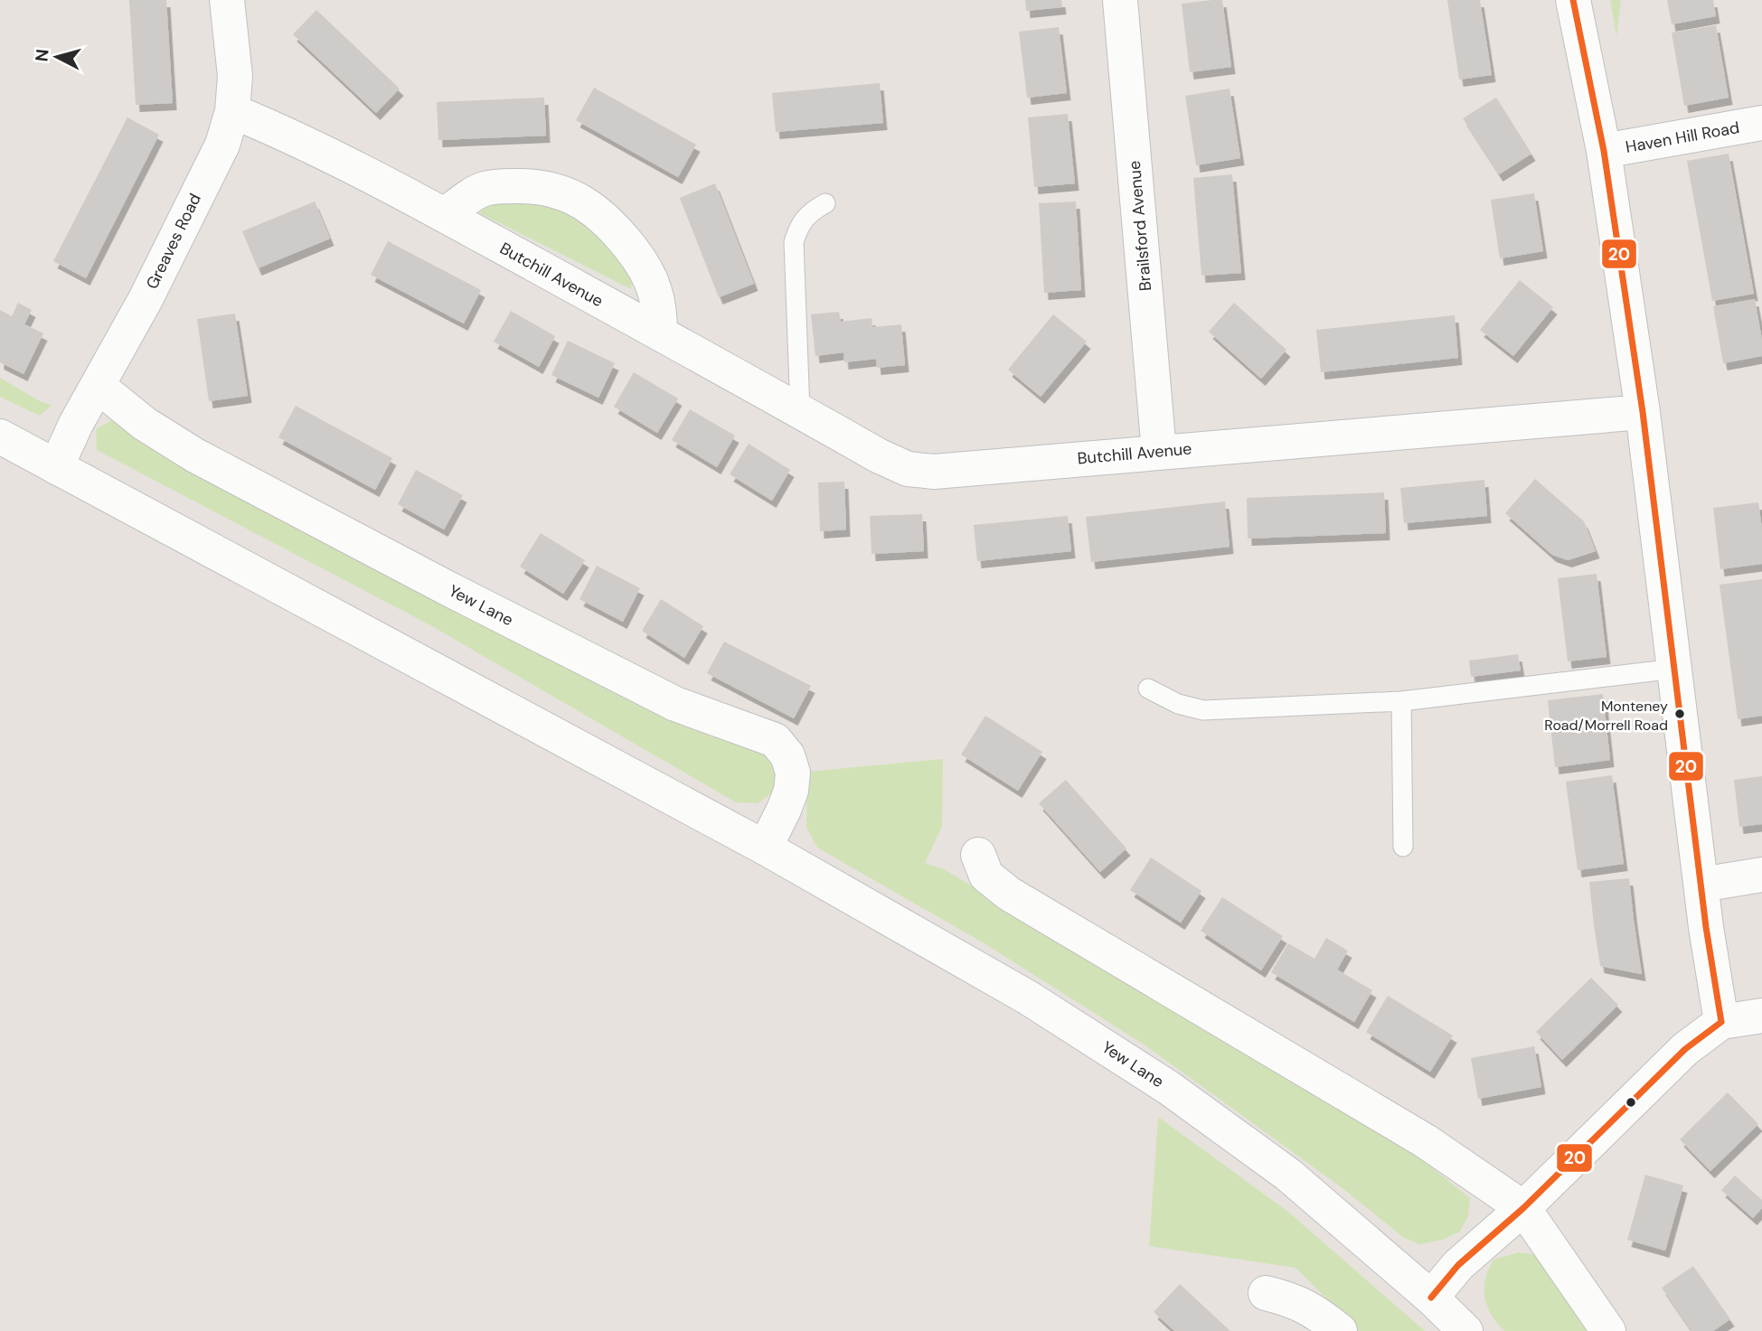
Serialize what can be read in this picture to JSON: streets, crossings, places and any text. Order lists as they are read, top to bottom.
{
  "streets": {
    "street": [
      "Haven Hill Road",
      "Brailsford Avenue",
      "Greaves Road",
      "Butchill Avenue",
      "Yew Lane"
    ]
  },
  "crossings": [
    ["Brailsford Avenue", "Butchill Avenue"],
    ["Greaves Road", "Butchill Avenue"],
    ["Greaves Road", "Yew Lane"]
  ],
  "places": ["Monteney Road/Morrell Road"],
  "lines": ["transit line 20"],
  "north": "left"
}
